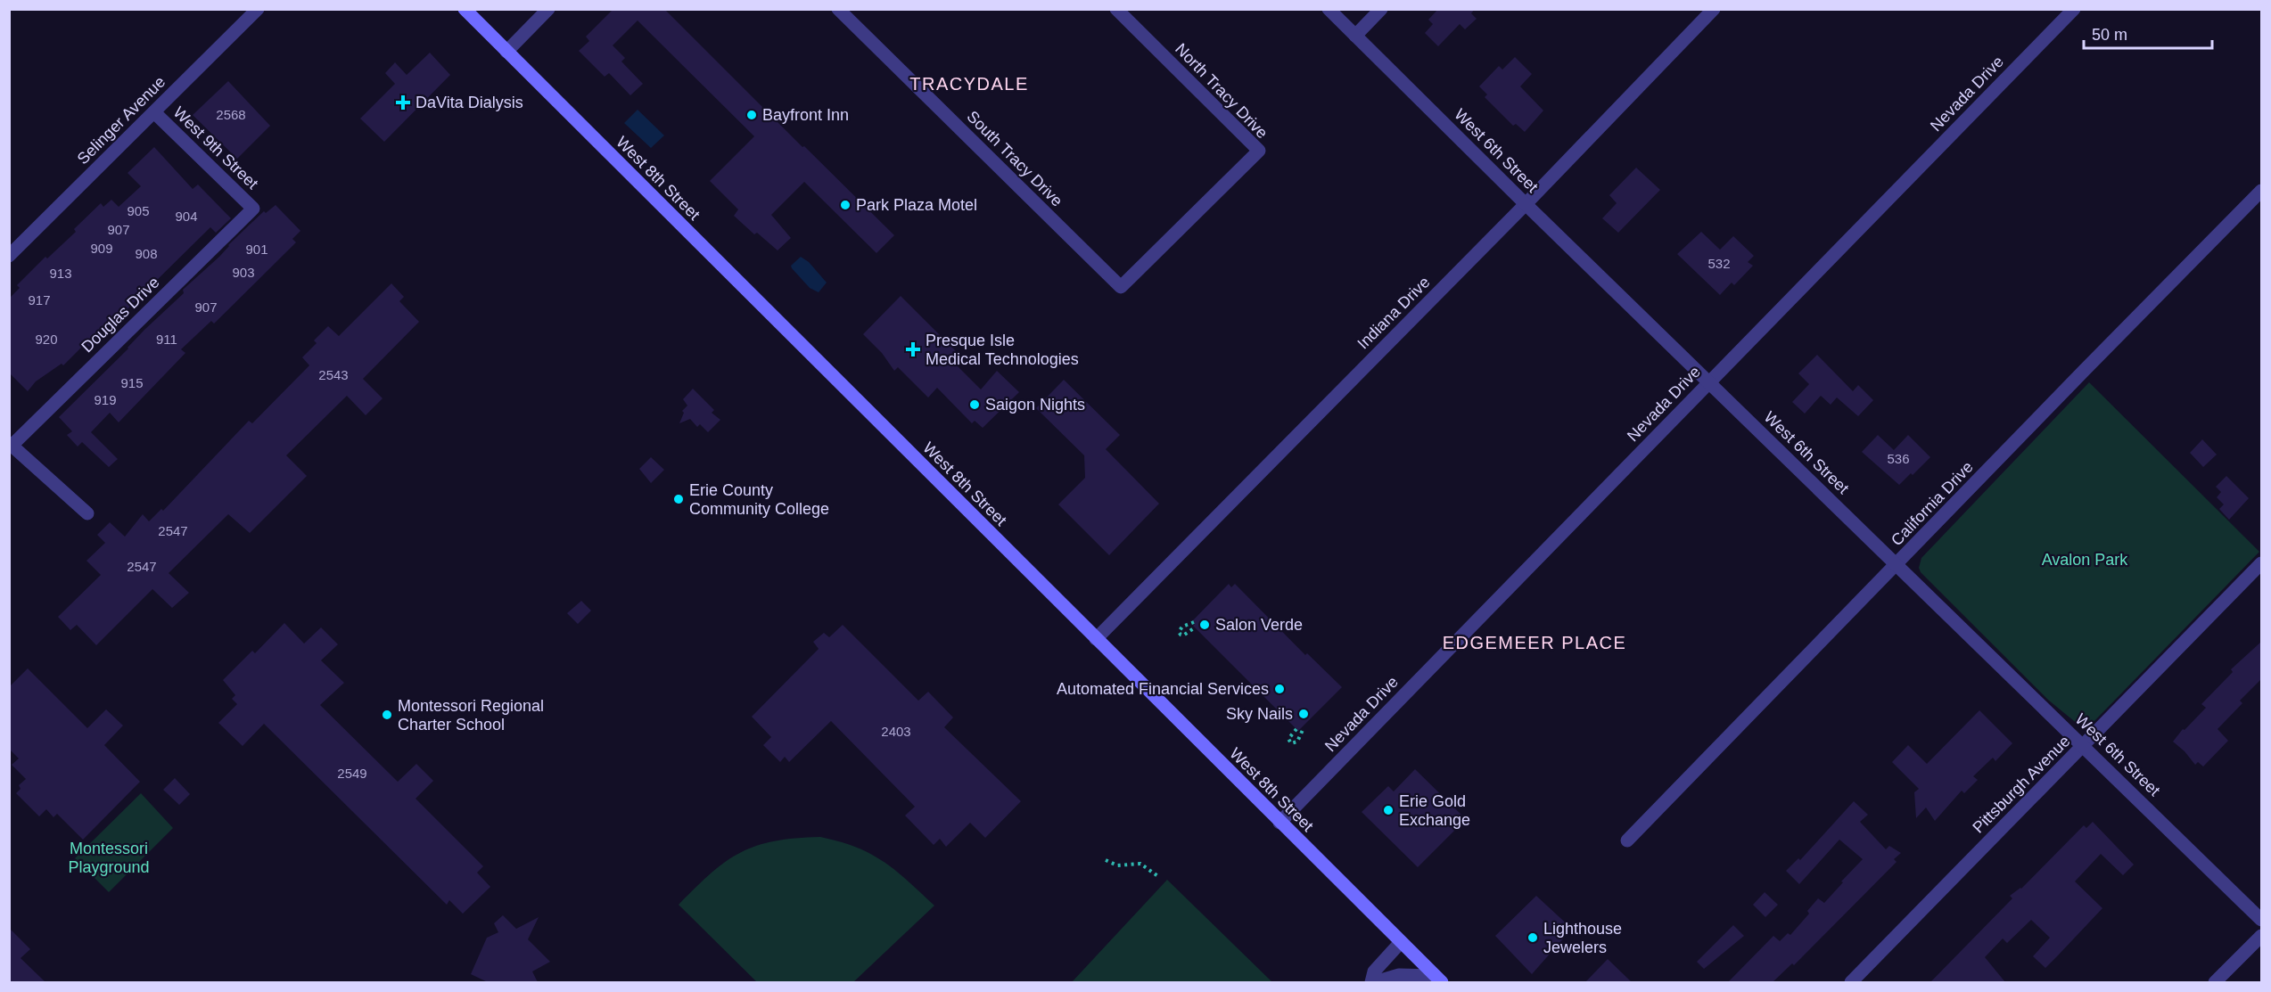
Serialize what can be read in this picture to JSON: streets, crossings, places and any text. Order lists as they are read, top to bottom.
{
  "streets": {
    "main road": ["West 8th Street"],
    "street": [
      "North Tracy Drive",
      "Nevada Drive",
      "Selinger Avenue",
      "West 9th Street",
      "West 6th Street",
      "South Tracy Drive",
      "Indiana Drive",
      "Douglas Drive",
      "California Drive",
      "Pittsburgh Avenue"
    ]
  },
  "crossings": [
    ["North Tracy Drive", "South Tracy Drive"],
    ["Nevada Drive", "West 6th Street"],
    ["Nevada Drive", "West 8th Street"],
    ["Selinger Avenue", "West 9th Street"],
    ["West 9th Street", "Douglas Drive"],
    ["West 6th Street", "Indiana Drive"],
    ["West 6th Street", "California Drive"],
    ["West 6th Street", "Pittsburgh Avenue"],
    ["West 8th Street", "Indiana Drive"]
  ],
  "districts": ["TRACYDALE", "EDGEMEER PLACE"],
  "parks": ["Avalon Park", "Montessori Playground"],
  "places": {
    "health": ["DaVita Dialysis", "Presque Isle Medical Technologies"],
    "other": [
      "Bayfront Inn",
      "Park Plaza Motel",
      "Saigon Nights",
      "Erie County Community College",
      "Salon Verde",
      "Automated Financial Services",
      "Sky Nails",
      "Montessori Regional Charter School",
      "Erie Gold Exchange",
      "Lighthouse Jewelers"
    ]
  },
  "house_numbers": [
    "2568",
    "905",
    "904",
    "907",
    "909",
    "901",
    "908",
    "532",
    "903",
    "913",
    "917",
    "907",
    "920",
    "911",
    "2543",
    "915",
    "919",
    "536",
    "2547",
    "2547",
    "2403",
    "2549"
  ],
  "scale_bar": "50 m"
}
